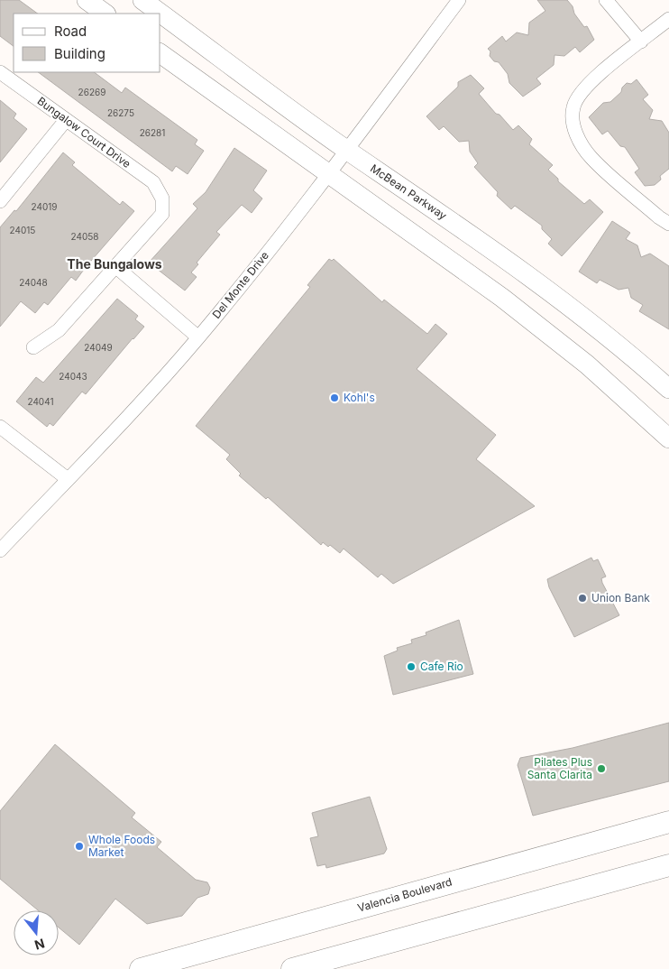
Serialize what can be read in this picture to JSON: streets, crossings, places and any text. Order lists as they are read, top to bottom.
{
  "streets": {
    "main road": ["McBean Parkway", "Valencia Boulevard"],
    "street": ["Bungalow Court Drive", "Del Monte Drive"]
  },
  "crossings": [
    ["McBean Parkway", "Del Monte Drive"]
  ],
  "districts": ["The Bungalows"],
  "places": [
    "Kohl's",
    "Union Bank",
    "Cafe Rio",
    "Pilates Plus Santa Clarita",
    "Whole Foods Market"
  ],
  "house_numbers": [
    "26269",
    "26275",
    "26281",
    "24019",
    "24015",
    "24058",
    "24048",
    "24049",
    "24043",
    "24041"
  ],
  "legend": ["Road", "Building"],
  "north": "bottom"
}
